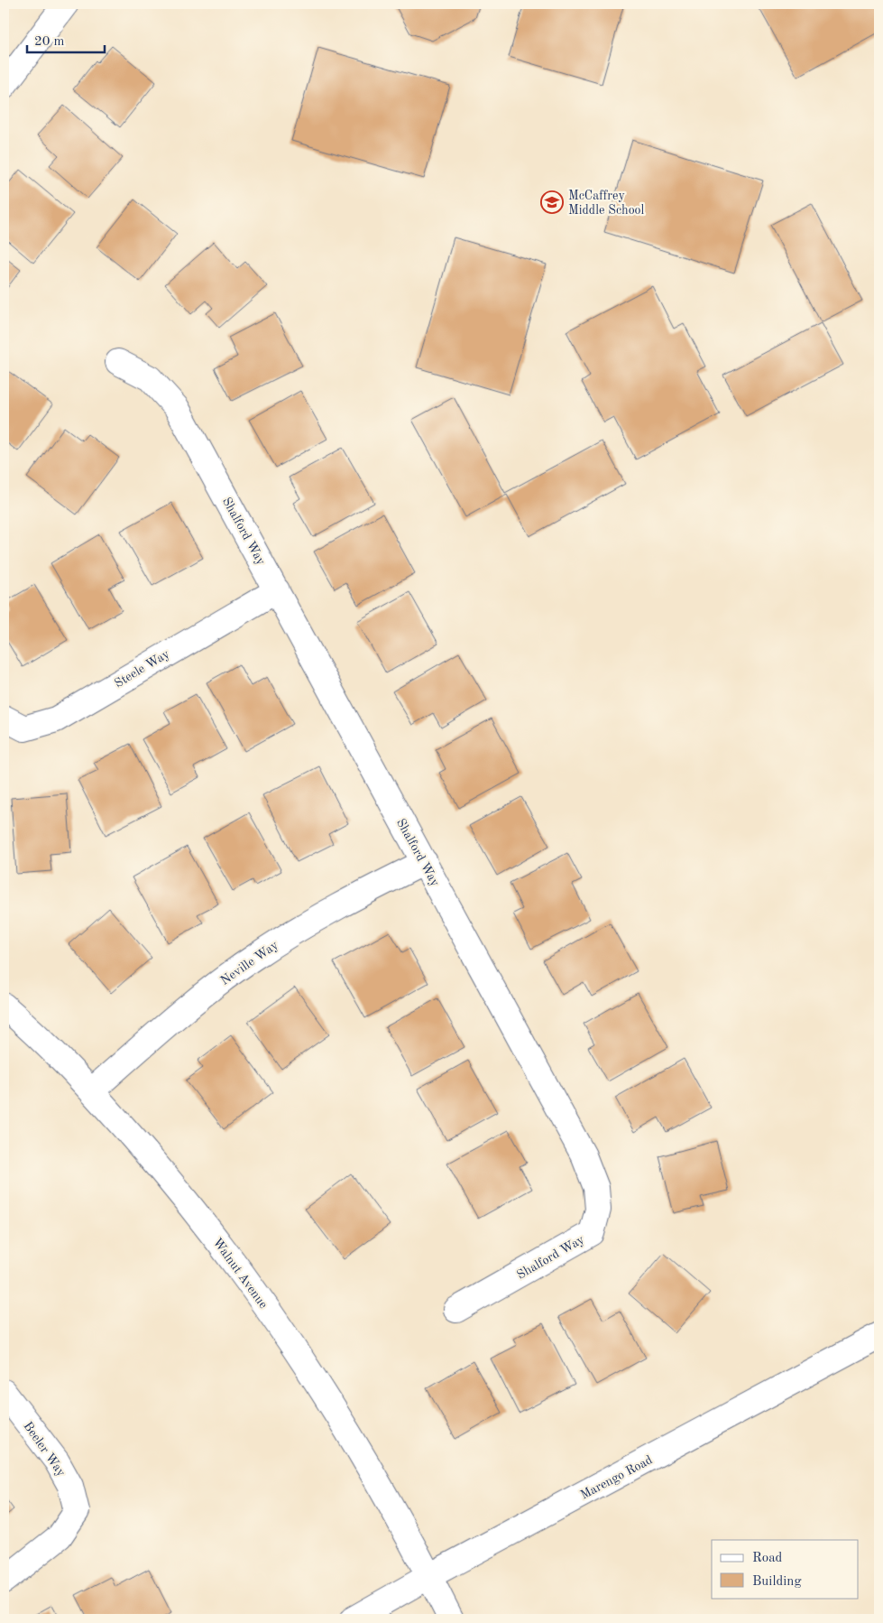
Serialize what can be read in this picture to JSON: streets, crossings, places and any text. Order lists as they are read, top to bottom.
{
  "streets": {
    "street": [
      "Shalford Way",
      "Steele Way",
      "Neville Way",
      "Walnut Avenue",
      "Beeler Way",
      "Marengo Road"
    ]
  },
  "crossings": [
    ["Shalford Way", "Steele Way"],
    ["Shalford Way", "Neville Way"],
    ["Neville Way", "Walnut Avenue"],
    ["Walnut Avenue", "Marengo Road"]
  ],
  "places": {
    "school or university": ["McCaffrey Middle School"]
  },
  "legend": ["Road", "Building"],
  "scale_bar": "20 m"
}
